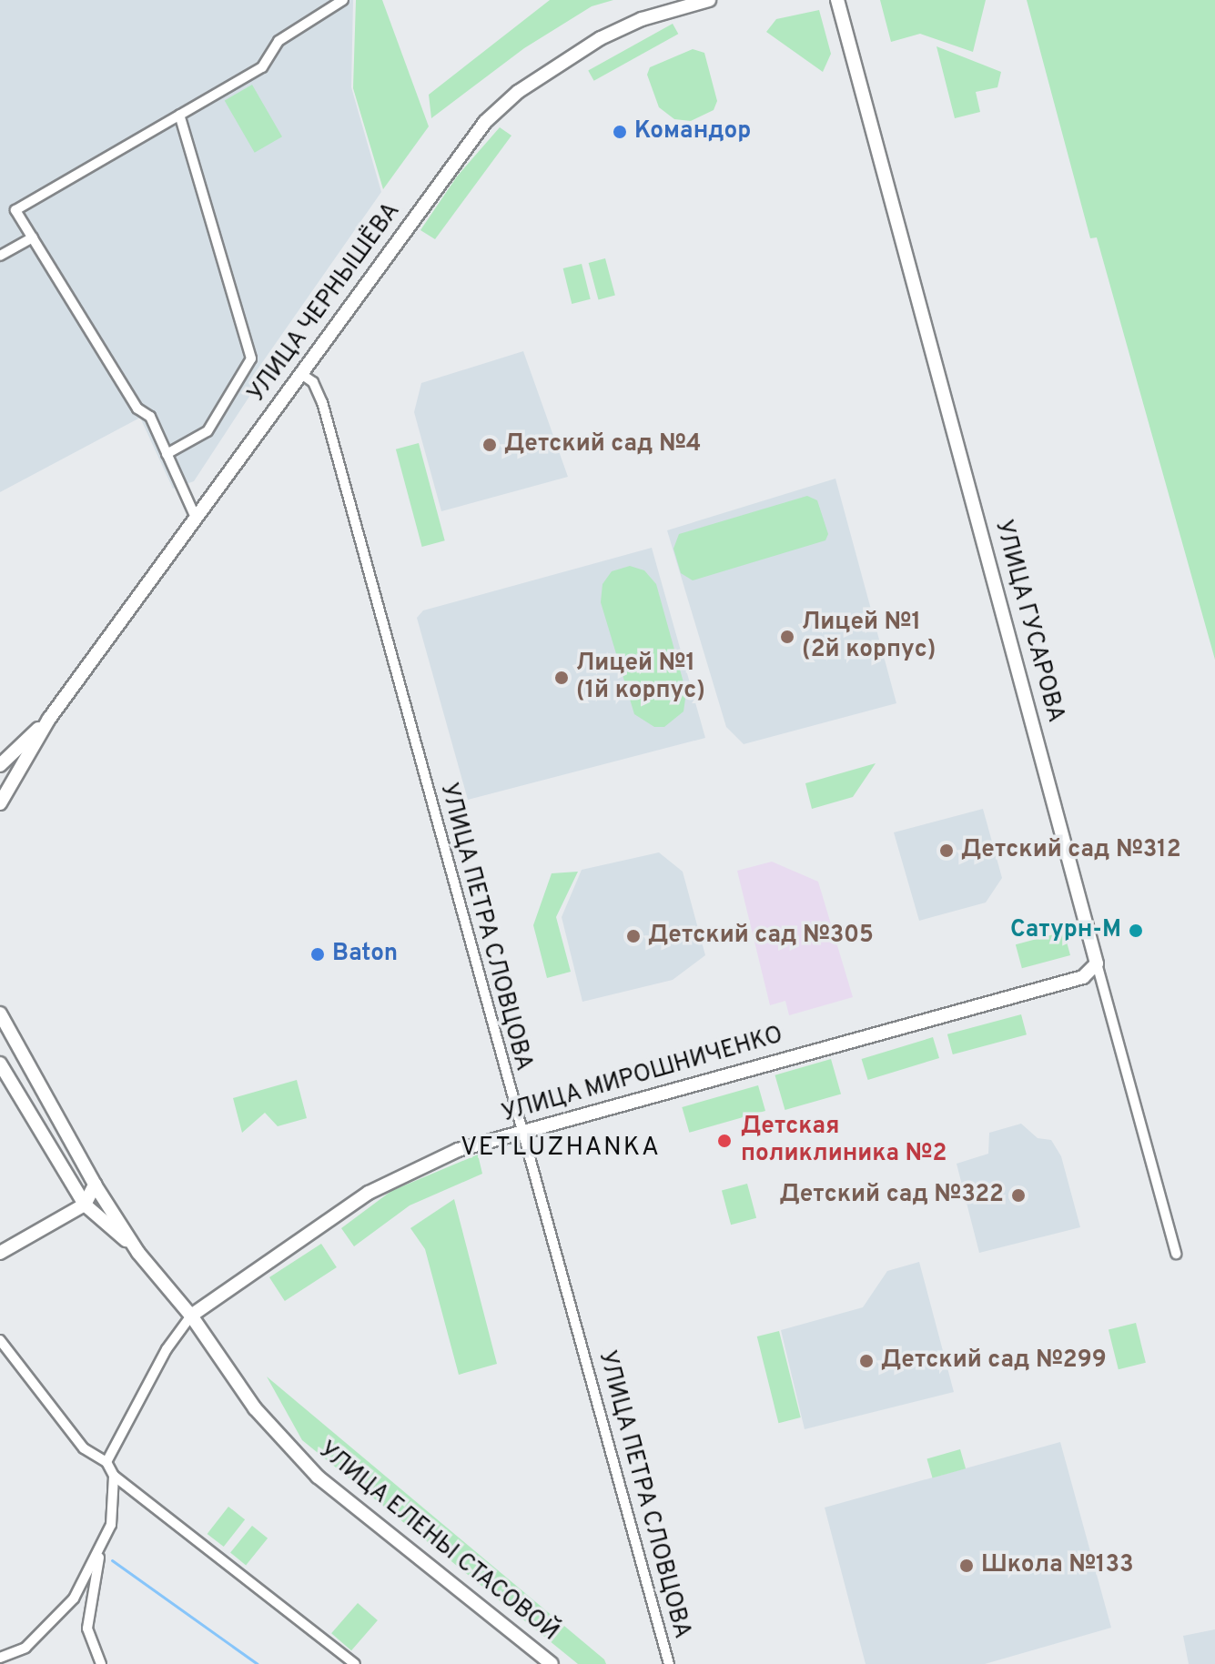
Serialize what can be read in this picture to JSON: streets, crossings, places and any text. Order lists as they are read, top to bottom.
{
  "streets": {
    "street": [
      "УЛИЦА ЧЕРНЫШЁВА",
      "УЛИЦА ГУСАРОВА",
      "УЛИЦА ПЕТРА СЛОВЦОВА",
      "УЛИЦА МИРОШНИЧЕНКО",
      "УЛИЦА ЕЛЕНЫ СТАСОВОЙ"
    ]
  },
  "crossings": [
    ["УЛИЦА ЧЕРНЫШЁВА", "УЛИЦА ПЕТРА СЛОВЦОВА"],
    ["УЛИЦА ГУСАРОВА", "УЛИЦА МИРОШНИЧЕНКО"],
    ["УЛИЦА ПЕТРА СЛОВЦОВА", "УЛИЦА МИРОШНИЧЕНКО"],
    ["УЛИЦА МИРОШНИЧЕНКО", "УЛИЦА ЕЛЕНЫ СТАСОВОЙ"]
  ],
  "districts": ["VETLUZHANKA"],
  "places": [
    "Командор",
    "Детский сад №4",
    "Лицей №1 (2й корпус)",
    "Лицей №1 (1й корпус)",
    "Детский сад №312",
    "Сатурн-М",
    "Детский сад №305",
    "Baton",
    "Детская поликлиника №2",
    "Детский сад №322",
    "Детский сад №299",
    "Школа №133"
  ]
}
